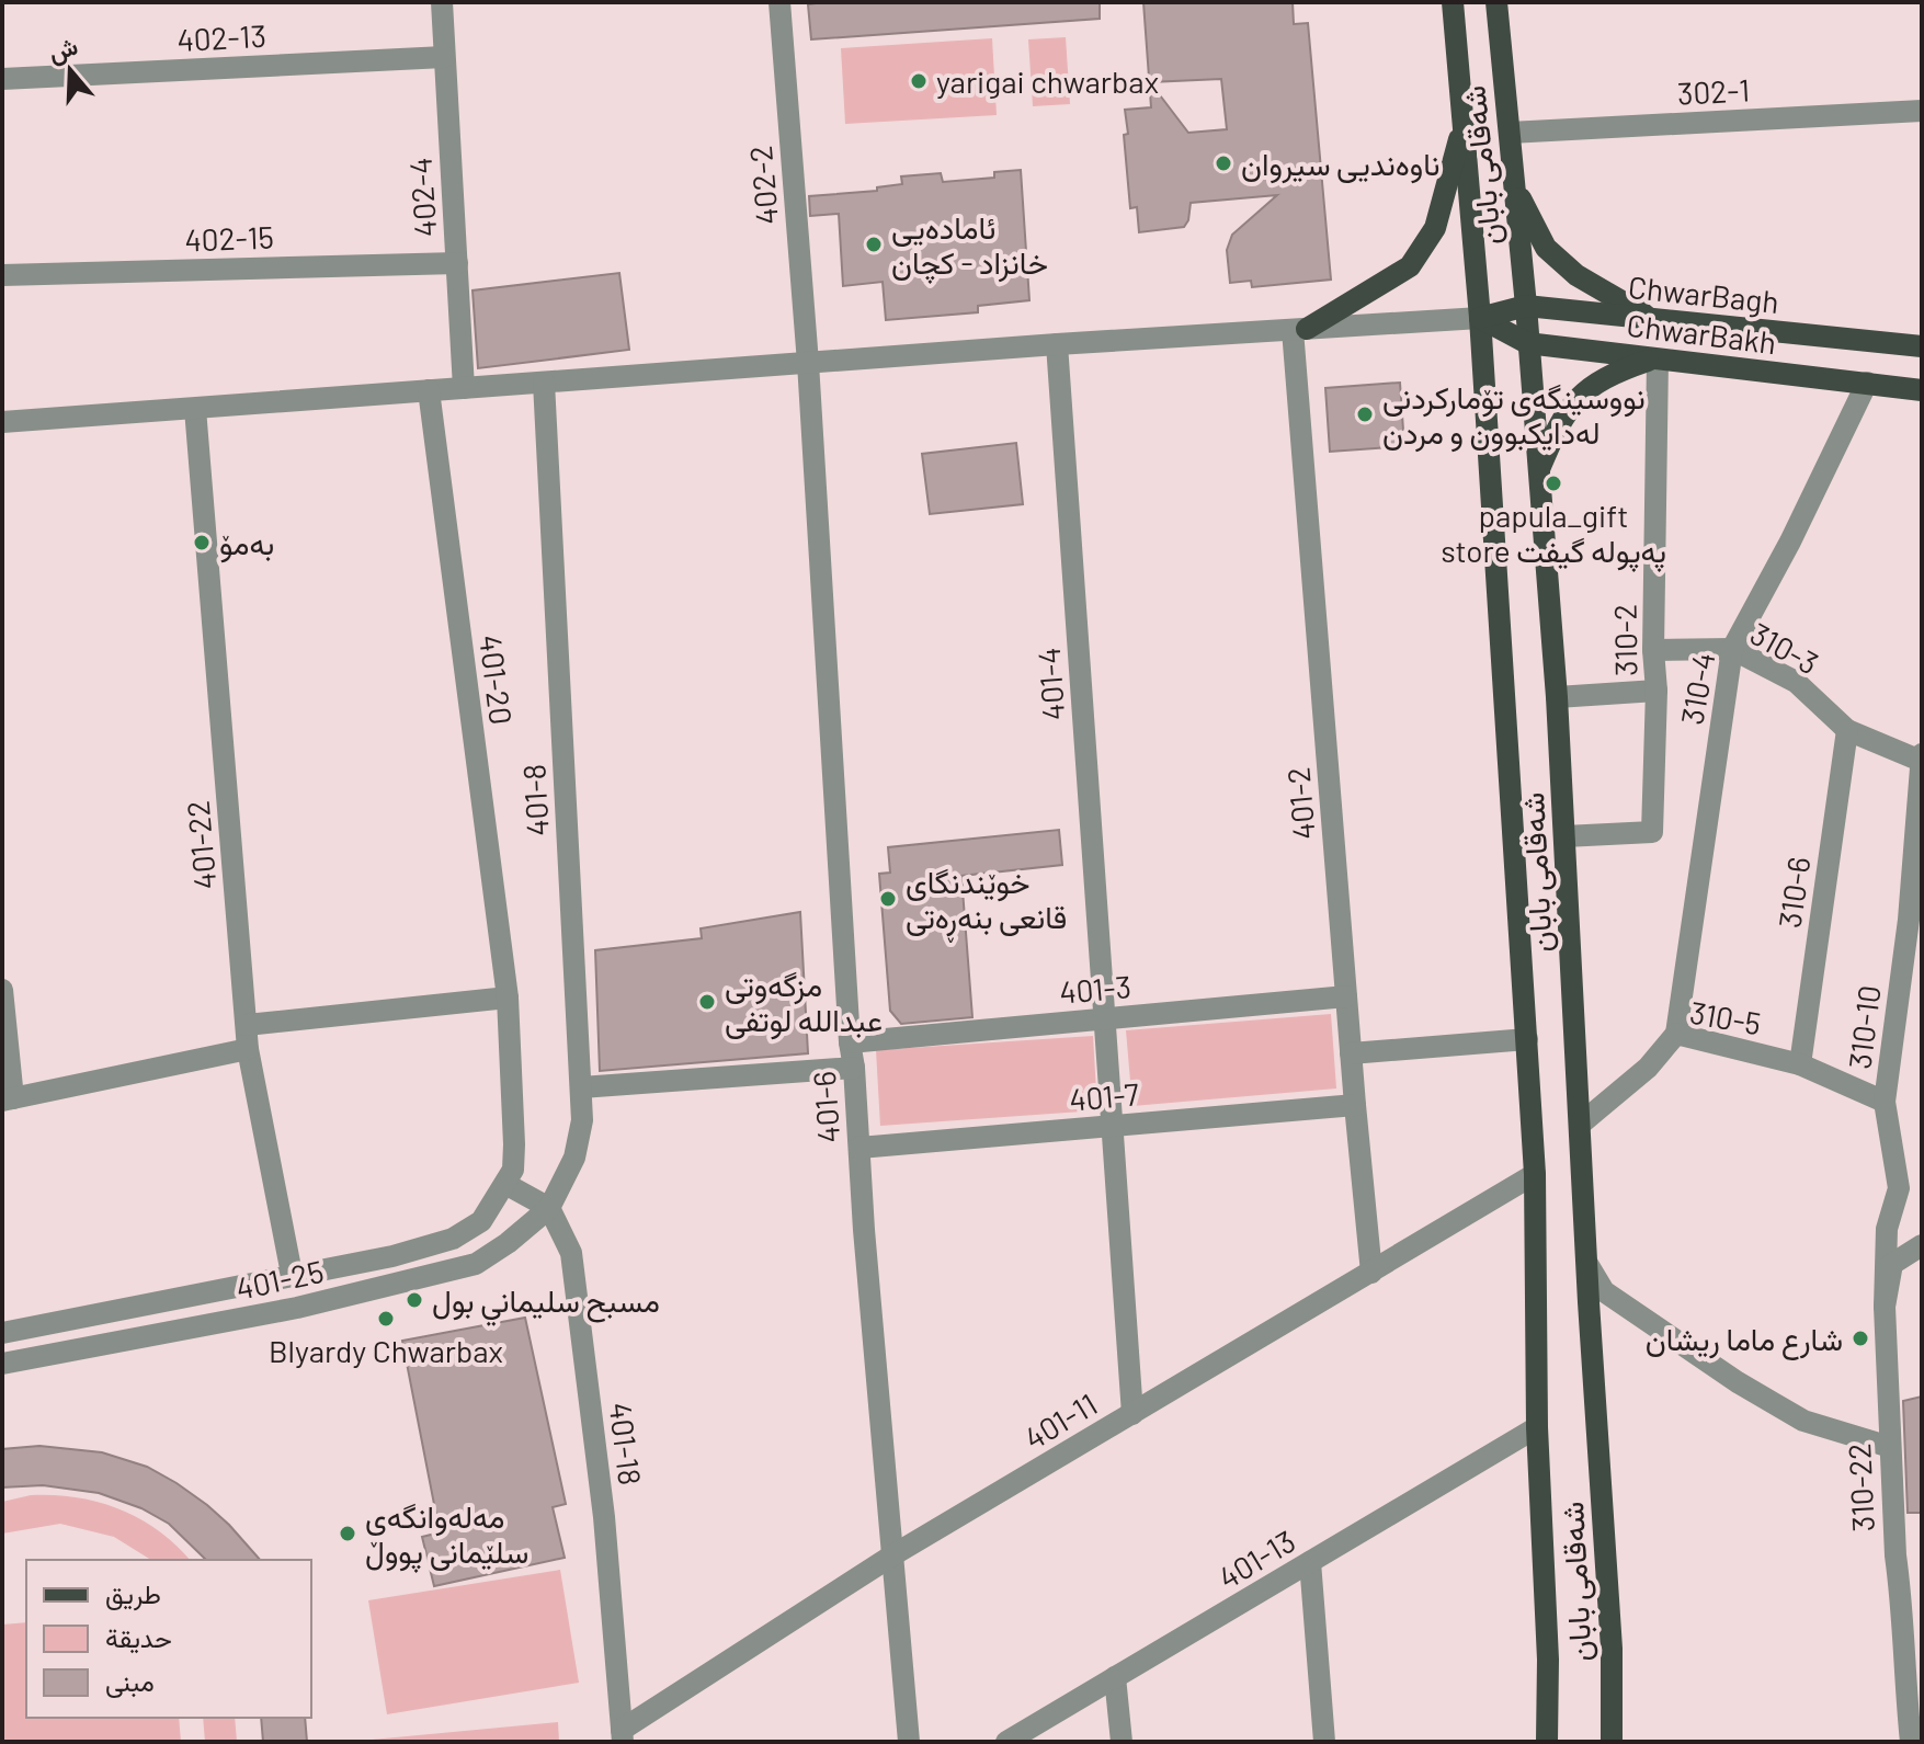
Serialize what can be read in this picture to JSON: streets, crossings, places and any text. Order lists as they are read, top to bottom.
{
  "streets": {
    "main road": ["شەقامی بابان", "ChwarBagh", "ChwarBakh"],
    "street": [
      "402-13",
      "302-1",
      "402-2",
      "402-4",
      "402-15",
      "310-2",
      "310-3",
      "401-20",
      "401-4",
      "310-4",
      "401-8",
      "401-2",
      "401-22",
      "310-6",
      "401-3",
      "310-5",
      "310-10",
      "401-7",
      "401-6",
      "401-25",
      "401-11",
      "401-18",
      "310-22",
      "401-13"
    ]
  },
  "crossings": [
    ["402-13", "402-4"],
    ["302-1", "شەقامی بابان"],
    ["شەقامی بابان", "ChwarBagh"],
    ["شەقامی بابان", "ChwarBakh"],
    ["شەقامی بابان", "310-2"],
    ["شەقامی بابان", "310-5"],
    ["شەقامی بابان", "401-11"],
    ["شەقامی بابان", "401-13"],
    ["402-2", "401-6"],
    ["402-4", "402-15"],
    ["ChwarBagh", "ChwarBakh"],
    ["ChwarBakh", "310-2"],
    ["ChwarBakh", "310-4"],
    ["310-2", "310-3"],
    ["310-3", "310-4"],
    ["310-3", "310-6"],
    ["310-3", "310-10"],
    ["401-20", "401-25"],
    ["401-4", "401-3"],
    ["401-4", "401-7"],
    ["401-4", "401-11"],
    ["310-4", "310-5"],
    ["401-8", "401-25"],
    ["401-8", "401-18"],
    ["401-2", "401-3"],
    ["401-2", "401-7"],
    ["401-2", "401-11"],
    ["401-22", "401-25"],
    ["310-6", "310-5"],
    ["401-3", "401-6"],
    ["310-5", "310-10"],
    ["310-10", "310-22"],
    ["401-7", "401-6"],
    ["401-6", "401-11"],
    ["401-25", "401-18"],
    ["401-11", "401-18"]
  ],
  "places": [
    "yarigai chwarbax",
    "ناوەندیی سیروان",
    "ئامادەیی خانزاد - کچان",
    "نووسینگەی تۆمارکردنی لەدایکبوون و مردن",
    "papula_gift store پەپولە گیفت",
    "بەمۆ",
    "خوێندنگای قانعی بنەڕەتی",
    "مزگەوتی عبداللە لوتفی",
    "مسبح سلیماني بول",
    "Blyardy Chwarbax",
    "شارع ماما ريشان",
    "مەلەوانگەی سلێمانی پووڵ"
  ],
  "legend": ["طريق", "حديقة", "مبنى"],
  "north": "top"
}
